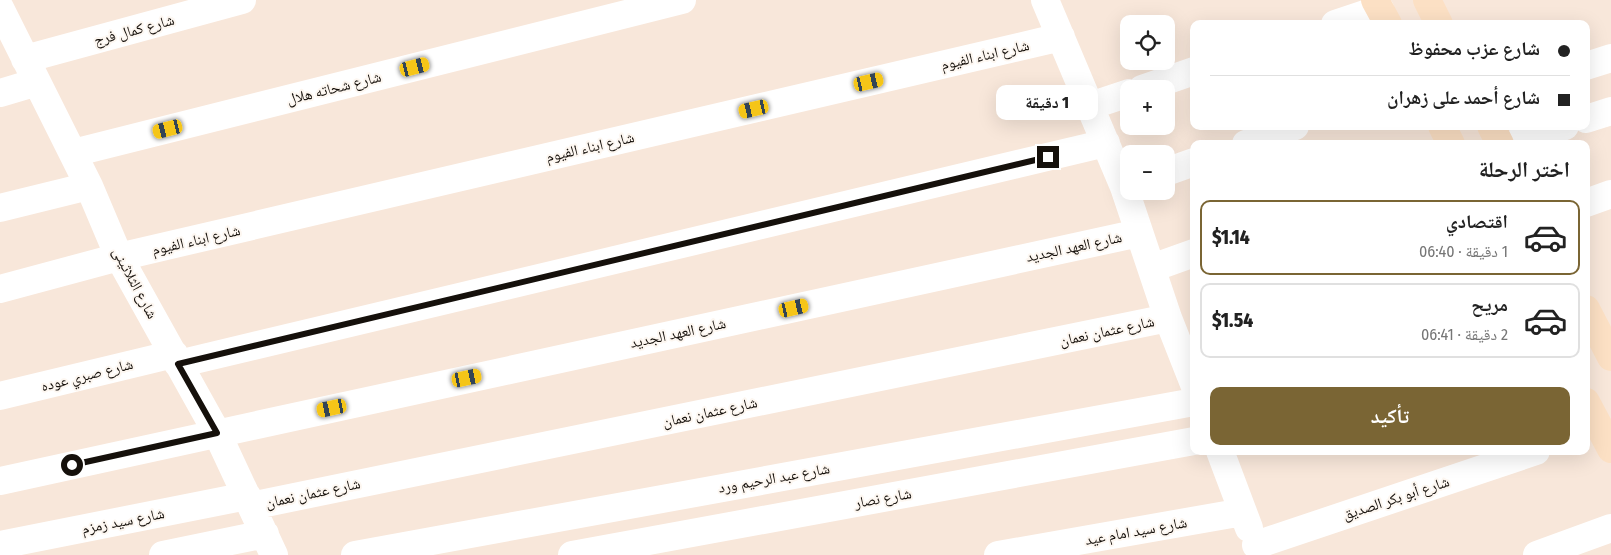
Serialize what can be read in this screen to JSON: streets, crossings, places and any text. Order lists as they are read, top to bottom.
{
  "streets": {
    "street": [
      "شارع كمال فرج",
      "شارع ابناء الفيوم",
      "شارع شحاته هلال",
      "شارع العهد الجديد",
      "شارع الثلاثينى",
      "شارع عثمان نعمان",
      "شارع صبري عوده",
      "شارع عبد الرحيم ورد",
      "شارع نصار",
      "شارع أبو بكر الصديق",
      "شارع سيد زمزم",
      "شارع سيد امام عيد"
    ]
  },
  "crossings": [
    ["شارع كمال فرج", "شارع الثلاثينى"],
    ["شارع ابناء الفيوم", "شارع الثلاثينى"],
    ["شارع شحاته هلال", "شارع الثلاثينى"],
    ["شارع العهد الجديد", "شارع الثلاثينى"],
    ["شارع الثلاثينى", "شارع عثمان نعمان"],
    ["شارع الثلاثينى", "شارع صبري عوده"],
    ["شارع الثلاثينى", "شارع سيد زمزم"],
    ["شارع عثمان نعمان", "شارع سيد زمزم"]
  ],
  "page": {
    "map_buttons": ["+", "−"],
    "banner": ["شارع عزب محفوظ", "شارع أحمد على زهران"],
    "bubble": "1 دقيقة",
    "heading": "اختر الرحلة",
    "list": [
      {
        "name": "اقتصادي",
        "note": "1 دقيقة · 06:40",
        "value": "$1.14"
      },
      {
        "name": "مريح",
        "note": "2 دقيقة · 06:41",
        "value": "$1.54"
      }
    ],
    "buttons": "تأكيد"
  }
}
